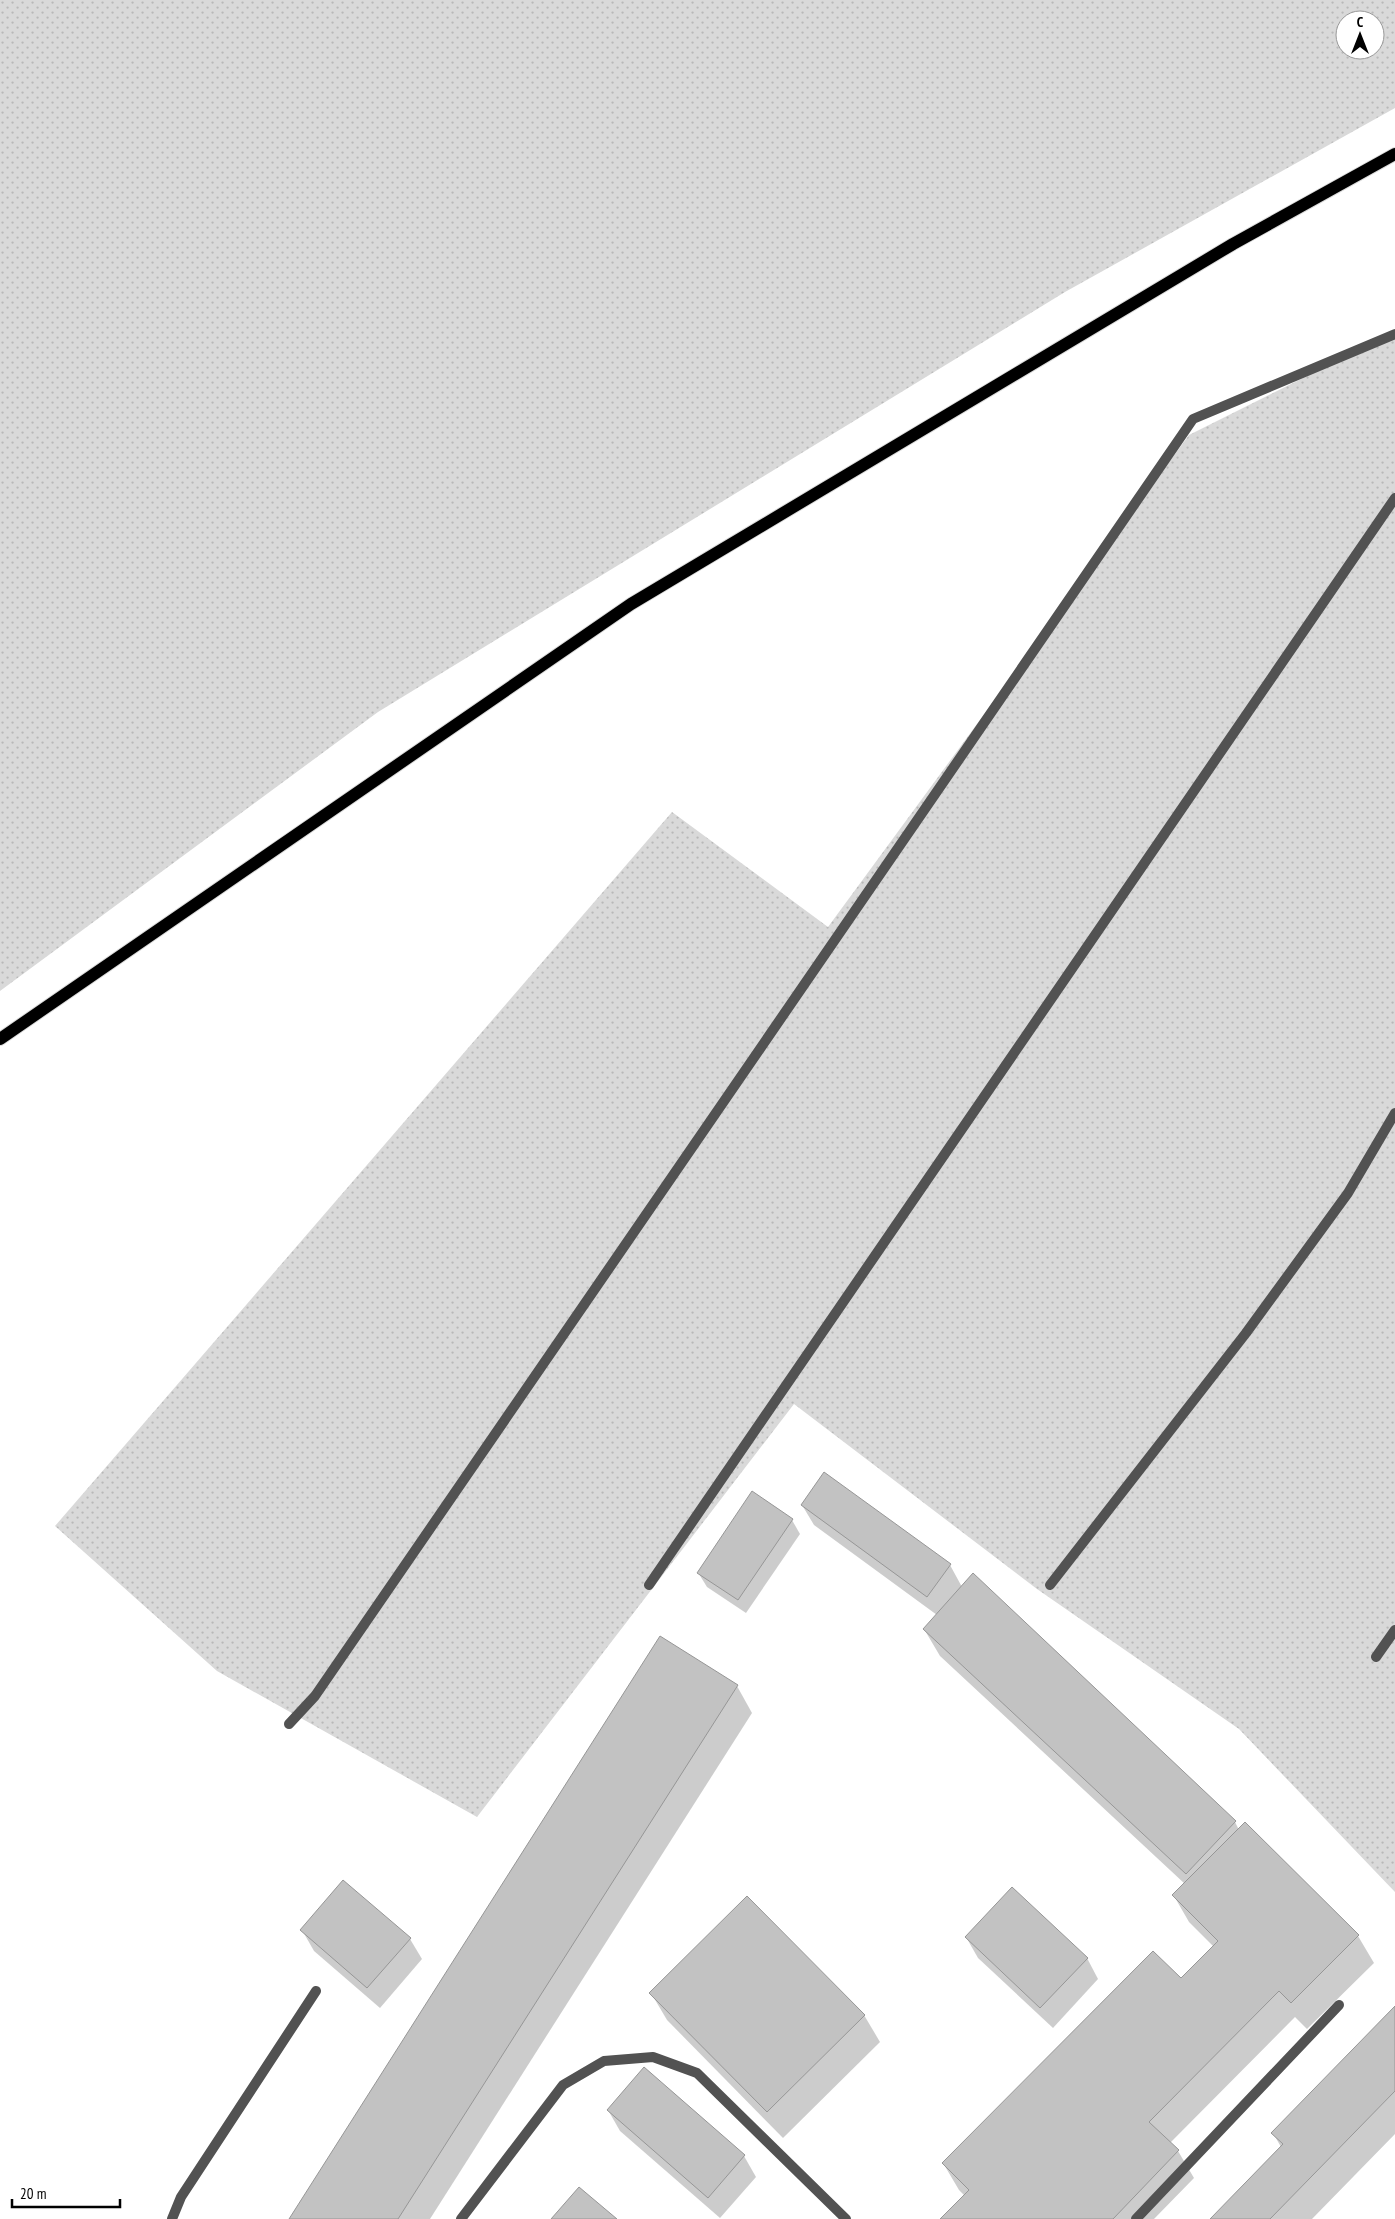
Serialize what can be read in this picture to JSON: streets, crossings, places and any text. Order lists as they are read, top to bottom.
{
  "scale_bar": "20 m",
  "north": "top"
}
